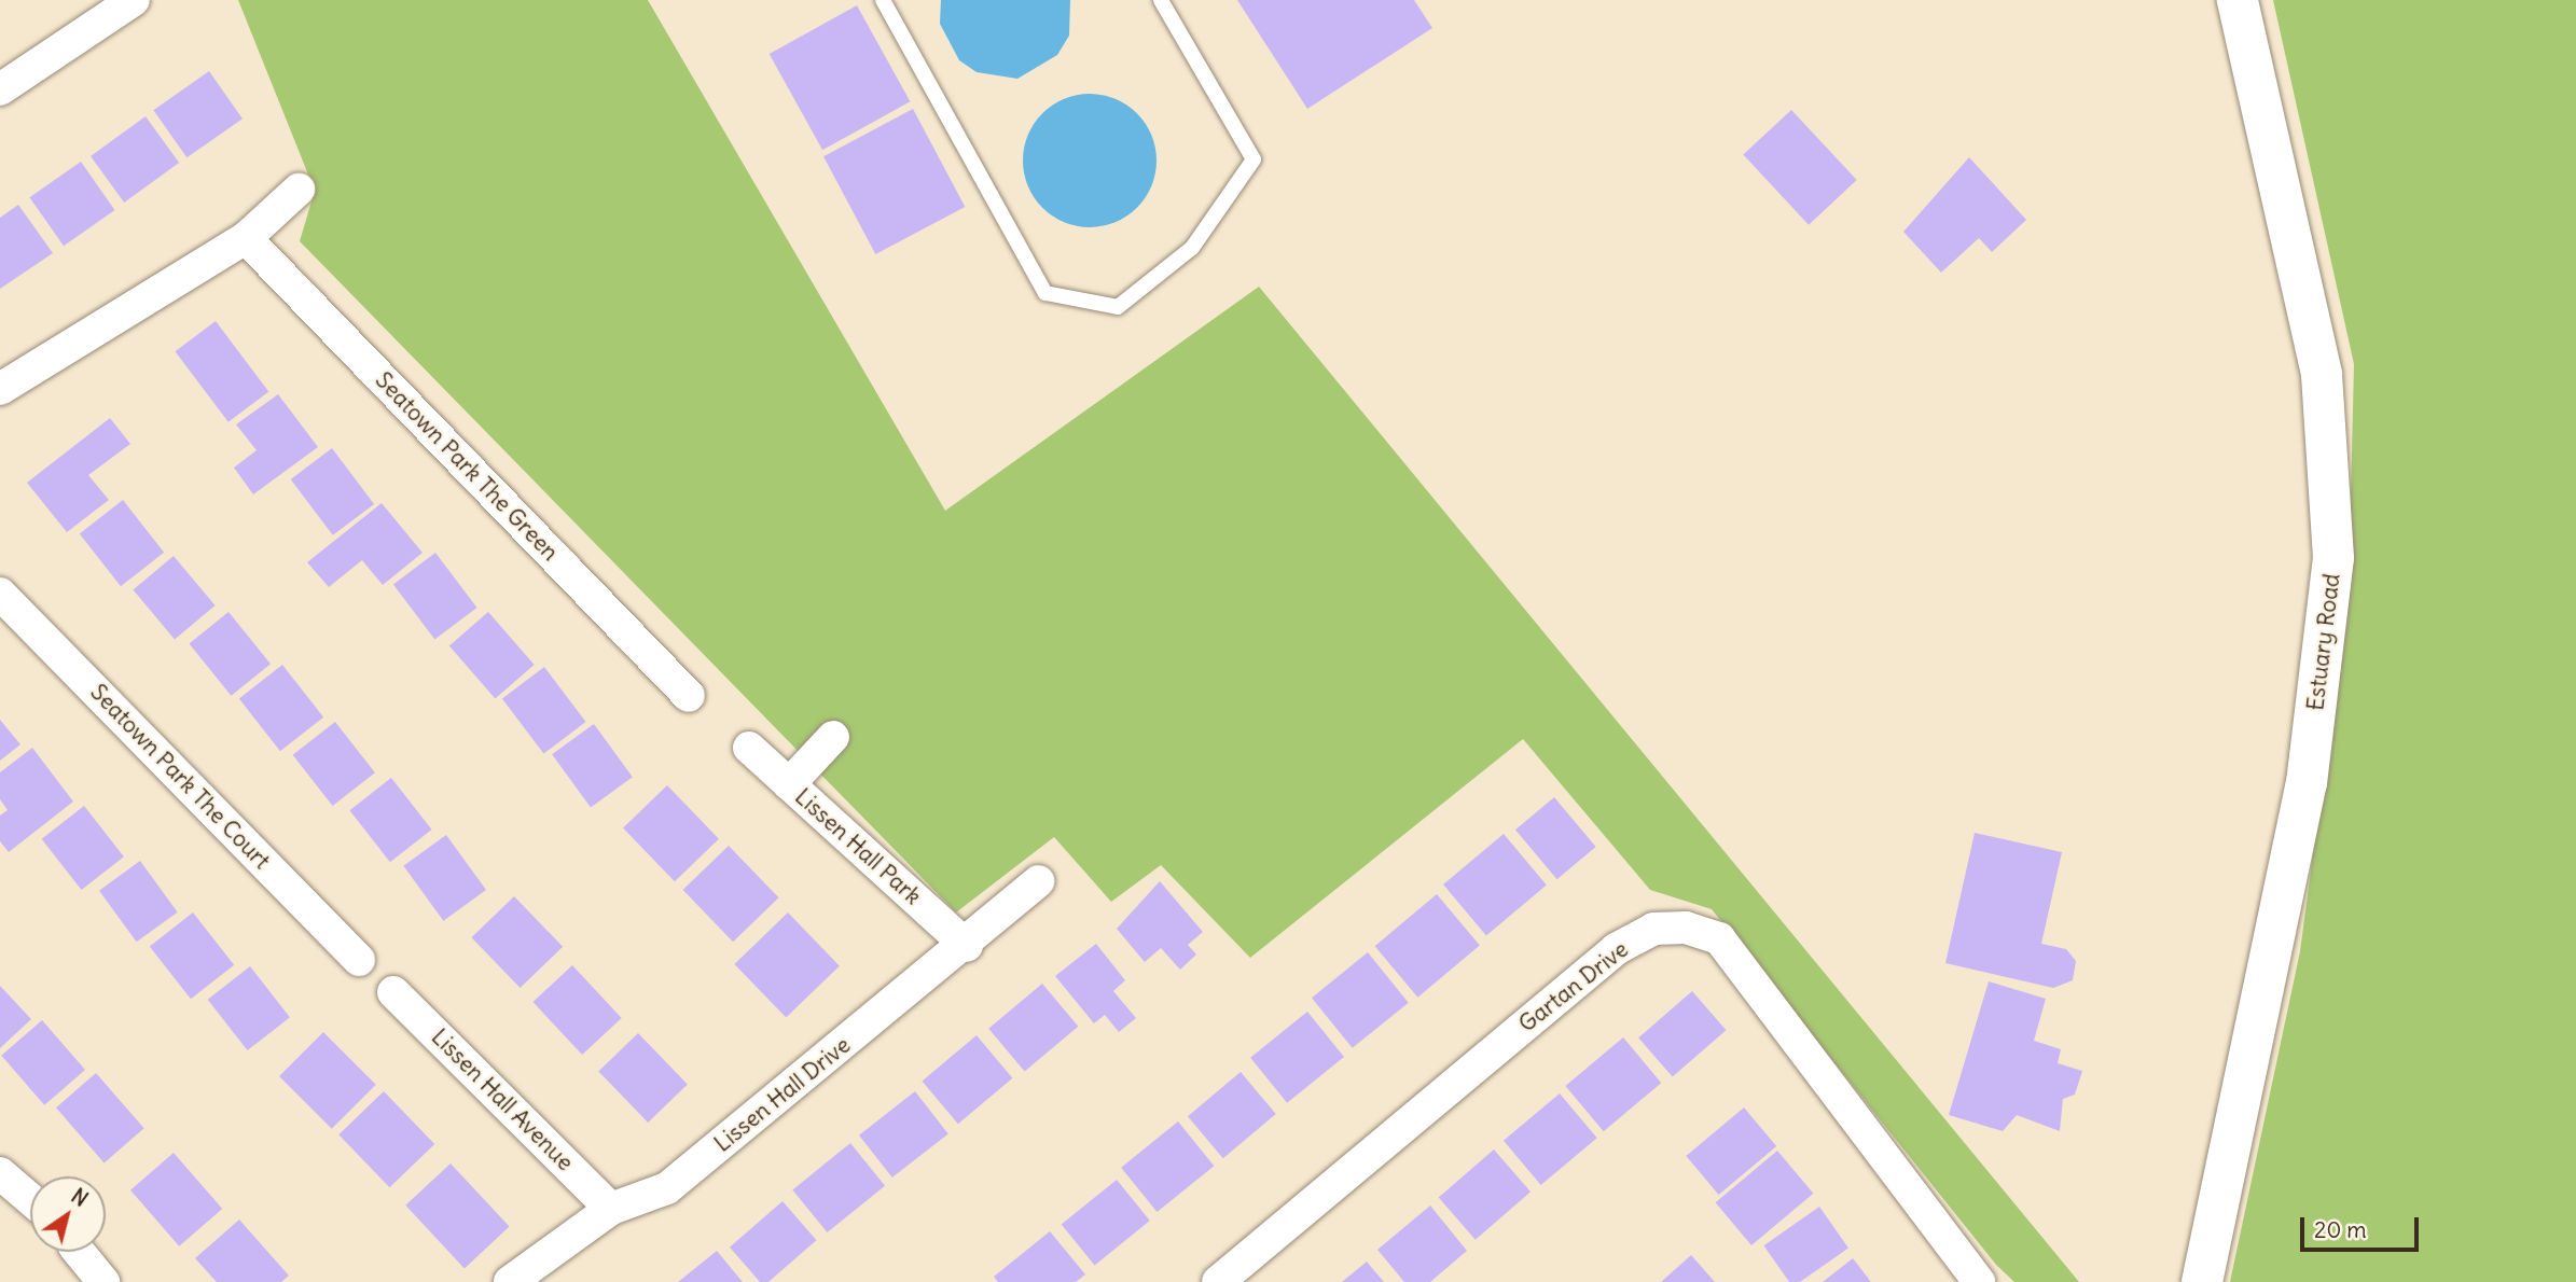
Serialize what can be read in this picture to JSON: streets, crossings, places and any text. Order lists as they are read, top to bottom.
{
  "streets": {
    "street": [
      "Seatown Park The Green",
      "Estuary Road",
      "Seatown Park The Court",
      "Lissen Hall Park",
      "Gartan Drive",
      "Lissen Hall Drive",
      "Lissen Hall Avenue"
    ]
  },
  "crossings": [
    ["Lissen Hall Park", "Lissen Hall Drive"],
    ["Lissen Hall Drive", "Lissen Hall Avenue"]
  ],
  "scale_bar": "20 m",
  "north": "top right"
}
